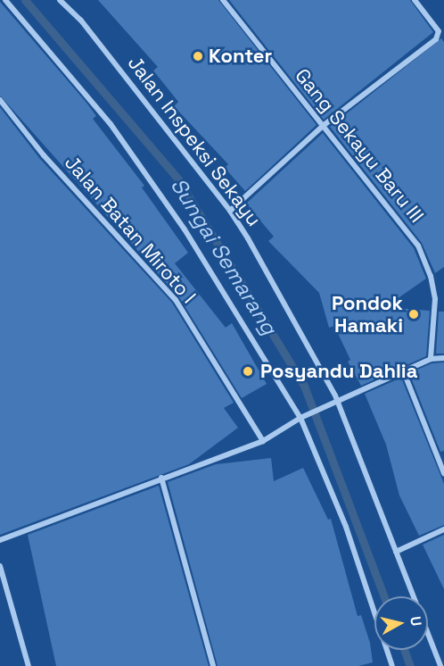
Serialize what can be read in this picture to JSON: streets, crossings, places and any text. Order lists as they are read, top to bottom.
{
  "streets": {
    "street": ["Jalan Inspeksi Sekayu", "Gang Sekayu Baru III", "Jalan Batan Miroto I"]
  },
  "water": ["Sungai Semarang"],
  "places": ["Konter", "Pondok Hamaki", "Posyandu Dahlia"],
  "north": "right"
}
